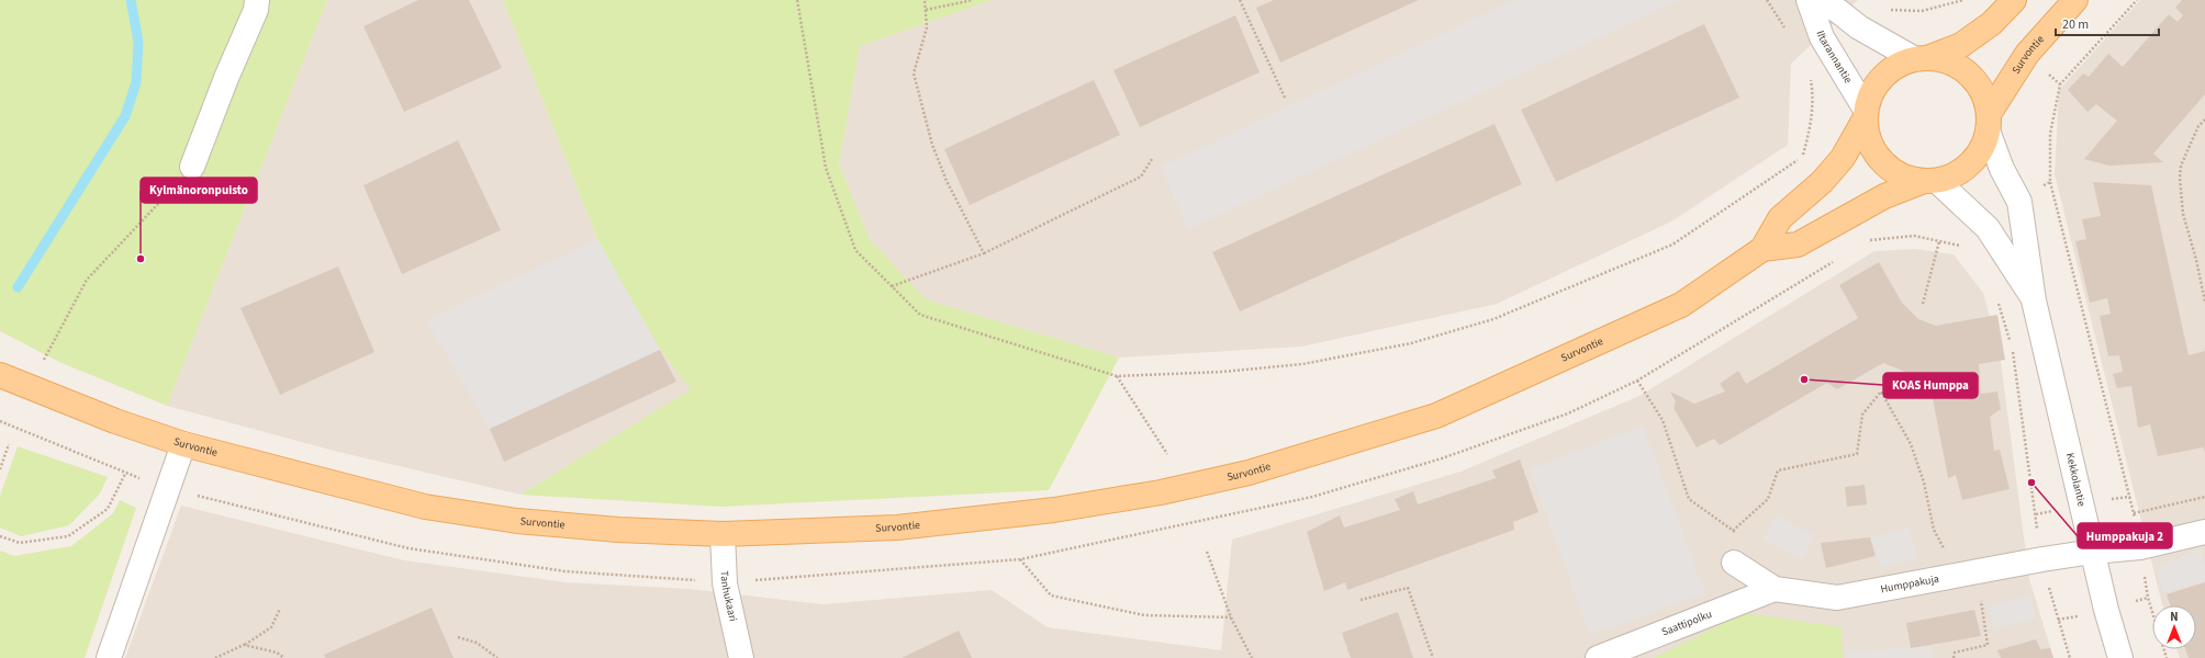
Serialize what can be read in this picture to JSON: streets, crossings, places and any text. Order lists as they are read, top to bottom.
{
  "streets": {
    "main road": ["Survontie"],
    "street": [
      "Iltarannantie",
      "Kekkolantie",
      "Humppakuja",
      "Tanhukaari",
      "Saattipolku"
    ]
  },
  "crossings": [
    ["Survontie", "Iltarannantie"],
    ["Survontie", "Kekkolantie"],
    ["Survontie", "Tanhukaari"],
    ["Iltarannantie", "Kekkolantie"],
    ["Kekkolantie", "Humppakuja"],
    ["Humppakuja", "Saattipolku"]
  ],
  "places": ["Kylmänoronpuisto", "KOAS Humppa", "Humppakuja 2"],
  "scale_bar": "20 m",
  "north": "top"
}
